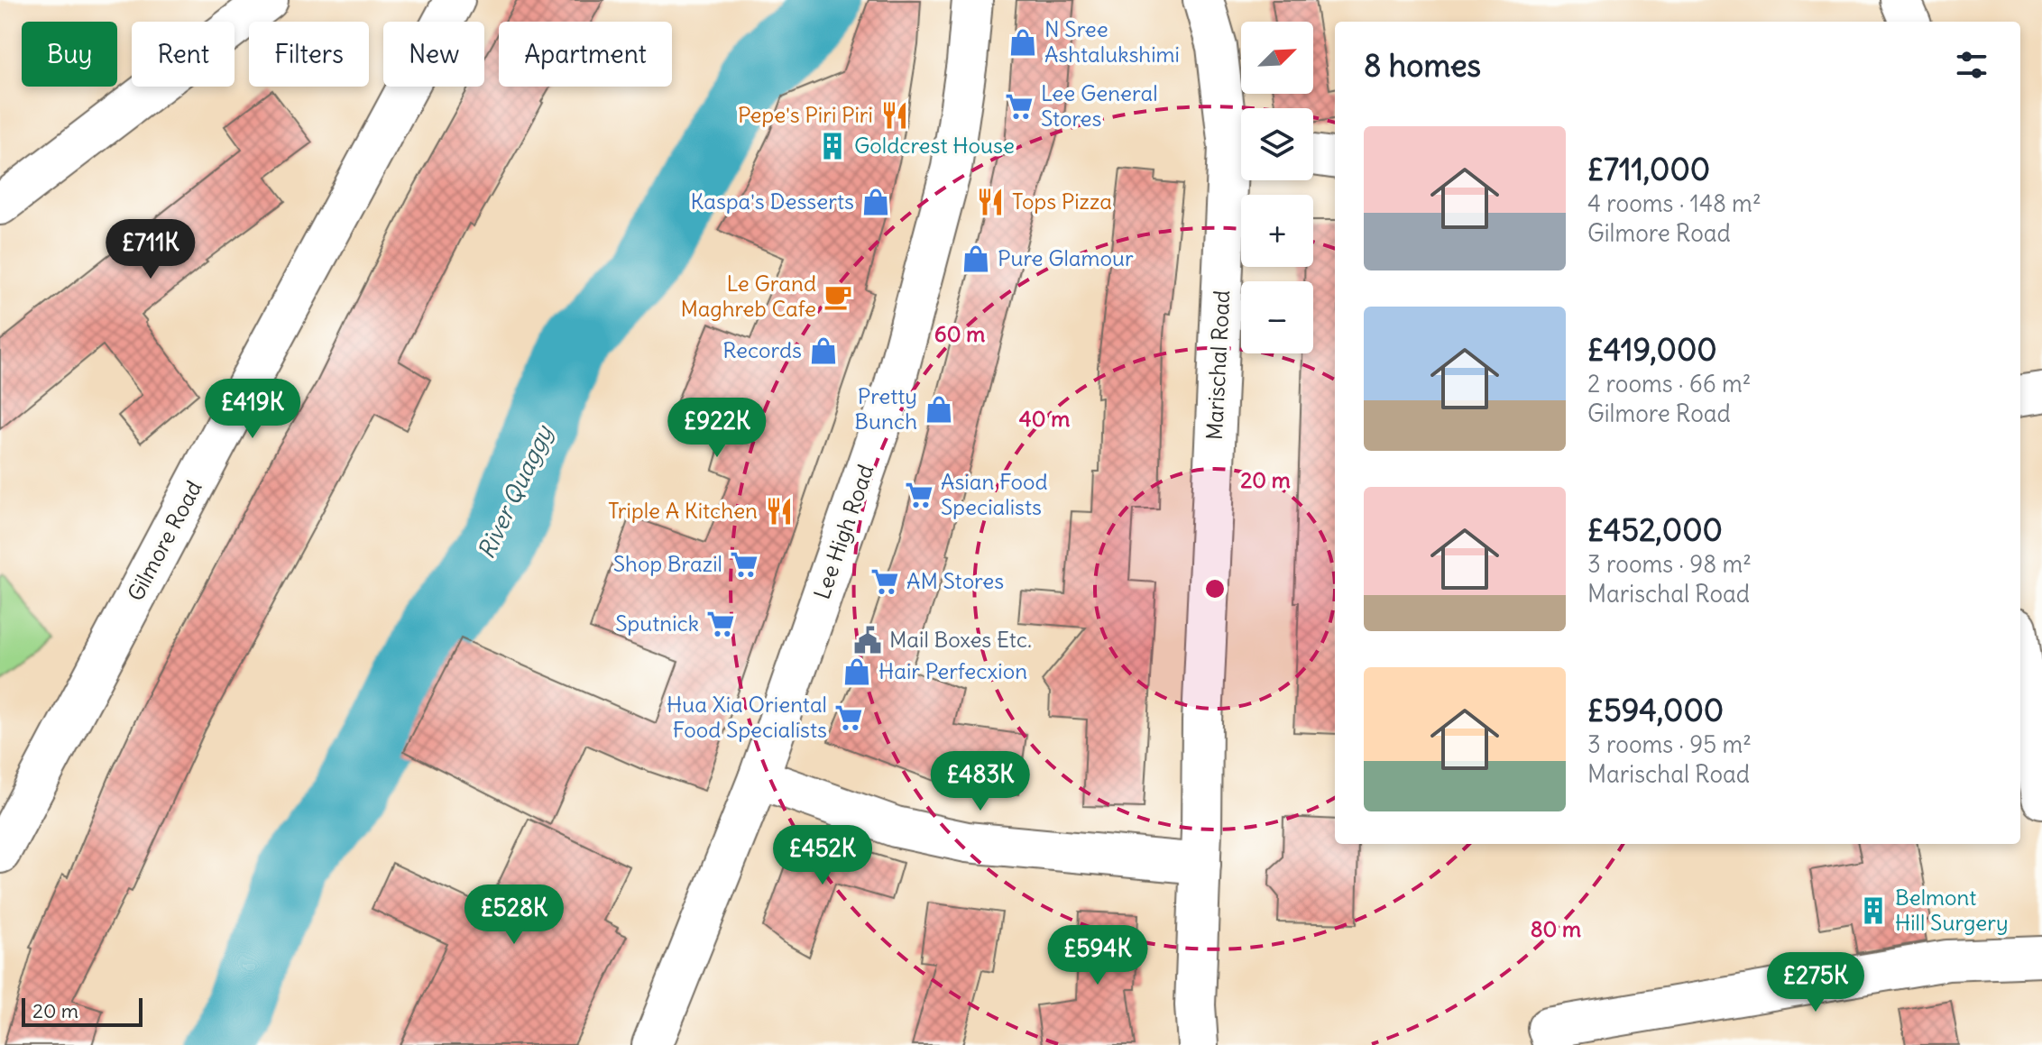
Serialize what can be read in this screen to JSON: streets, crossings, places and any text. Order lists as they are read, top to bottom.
{
  "streets": {
    "main road": ["Marischal Road", "Lee High Road", "Gilmore Road"]
  },
  "water": ["River Quaggy"],
  "places": {
    "shop": [
      "N Sree Ashtalukshimi",
      "Kaspa's Desserts",
      "Pure Glamour",
      "Records",
      "Pretty Bunch",
      "Hair Perfecxion"
    ],
    "supermarket": [
      "Lee General Stores",
      "Asian Food Specialists",
      "Shop Brazil",
      "AM Stores",
      "Sputnick",
      "Hua Xia Oriental Food Specialists"
    ],
    "restaurant": ["Pepe's Piri Piri", "Tops Pizza", "Triple A Kitchen"],
    "building": ["Goldcrest House", "Belmont Hill Surgery"],
    "cafe": ["Le Grand Maghreb Cafe"],
    "public building": ["Mail Boxes Etc."]
  },
  "scale_bar": "20 m",
  "north": "top right",
  "page": {
    "map_buttons": ["+", "−"],
    "chip": [
      "Buy",
      "Rent",
      "Filters",
      "New",
      "Apartment"
    ],
    "heading": "8 homes",
    "list": [
      {
        "name": "£711,000",
        "note": "4 rooms · 148 m² · Gilmore Road"
      },
      {
        "name": "£419,000",
        "note": "2 rooms · 66 m² · Gilmore Road"
      },
      {
        "name": "£452,000",
        "note": "3 rooms · 98 m² · Marischal Road"
      },
      {
        "name": "£594,000",
        "note": "3 rooms · 95 m² · Marischal Road"
      }
    ],
    "price": [
      "£711K",
      "£419K",
      "£922K",
      "£483K",
      "£452K",
      "£528K",
      "£594K",
      "£275K"
    ],
    "scale": "20 m"
  },
  "rings": [
    "60 m",
    "40 m",
    "20 m",
    "80 m"
  ]
}
